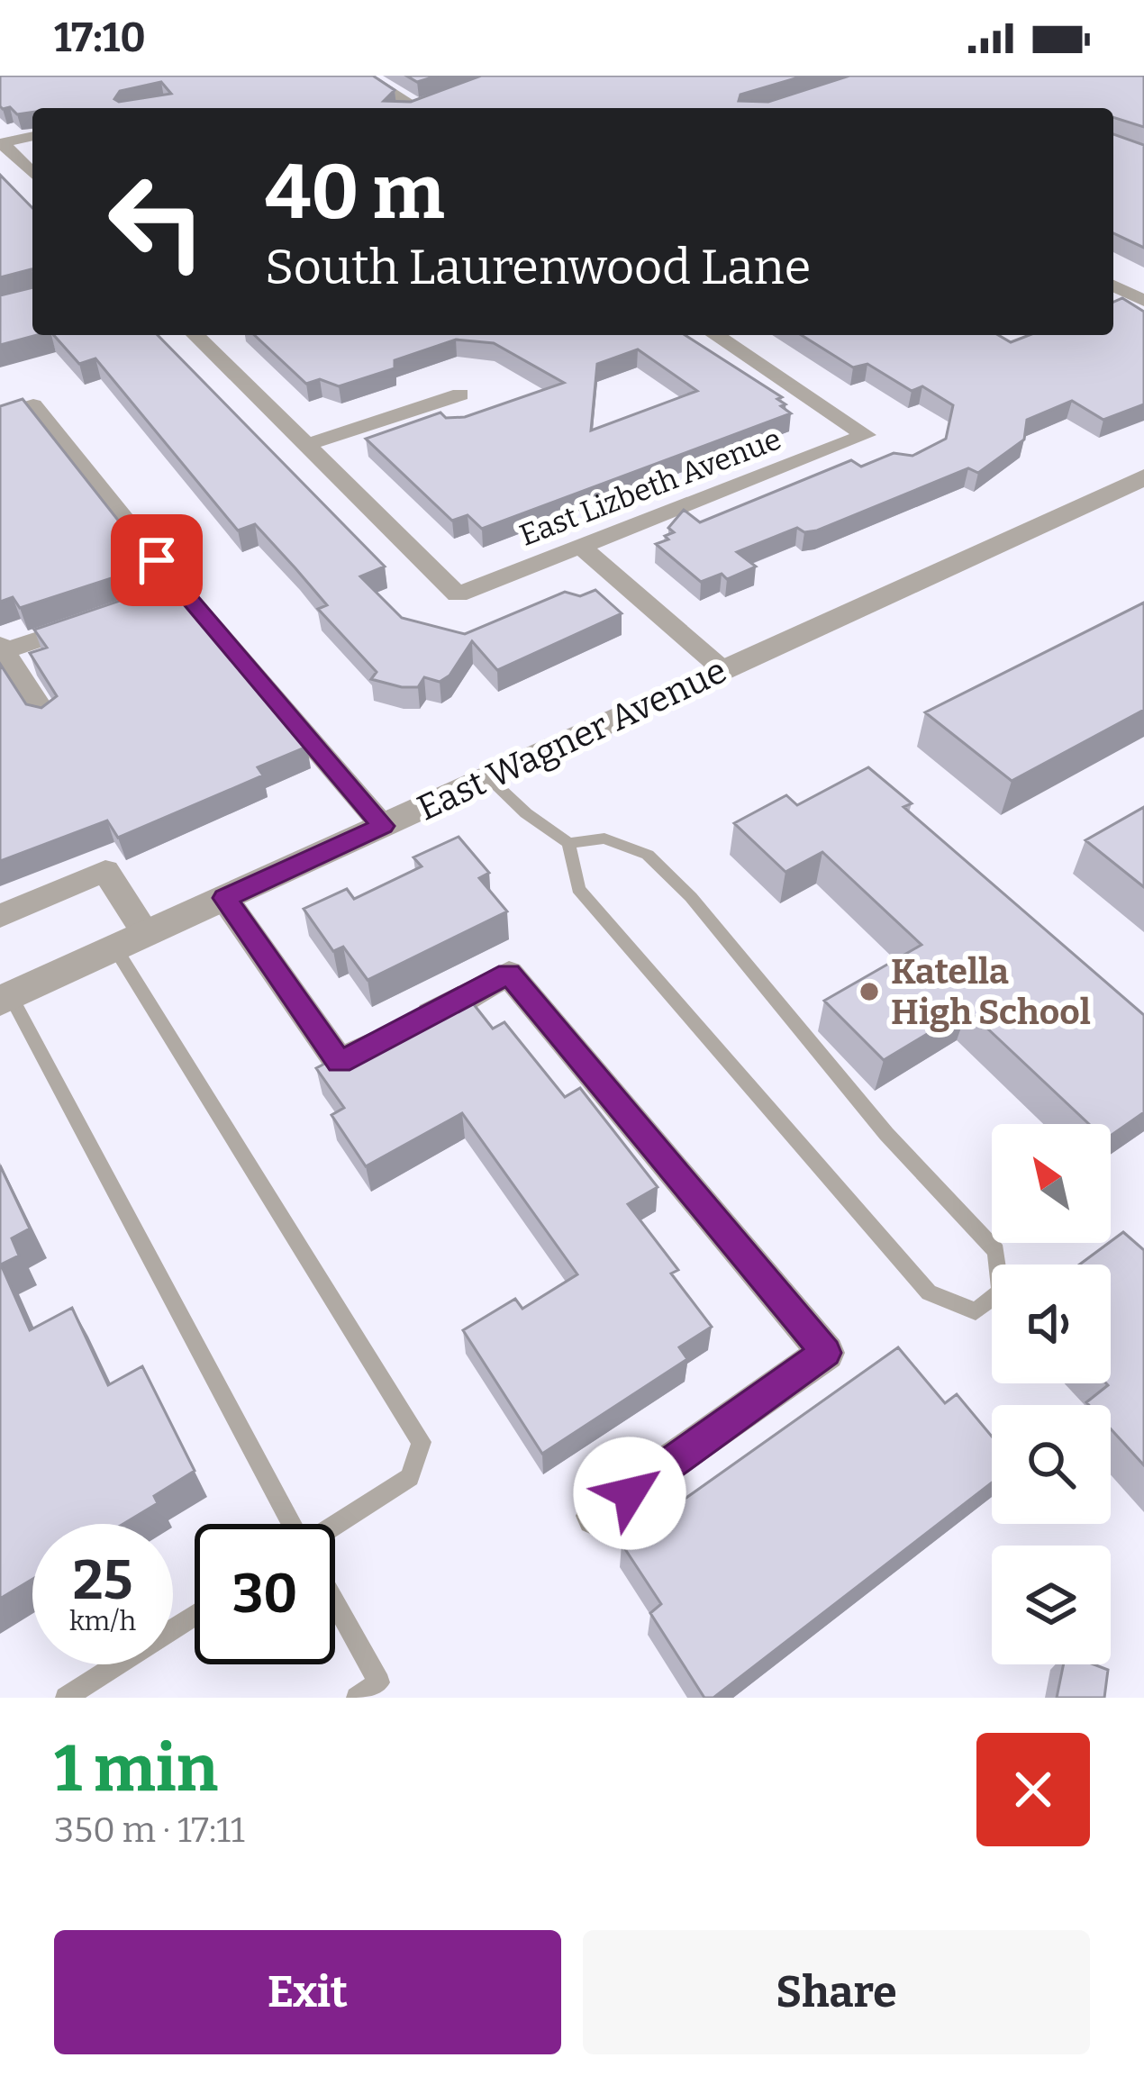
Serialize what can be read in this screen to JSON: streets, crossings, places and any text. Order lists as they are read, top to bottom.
{
  "streets": {
    "street": ["East Lizbeth Avenue", "East Wagner Avenue"]
  },
  "places": ["Katella High School"],
  "north": "top left",
  "page": {
    "status": "17:10",
    "turn": ["40 m", "South Laurenwood Lane"],
    "speed": "25 km/h",
    "limit": "30",
    "heading": ["1 min", "350 m · 17:11"],
    "buttons": ["Exit", "Share"]
  }
}
